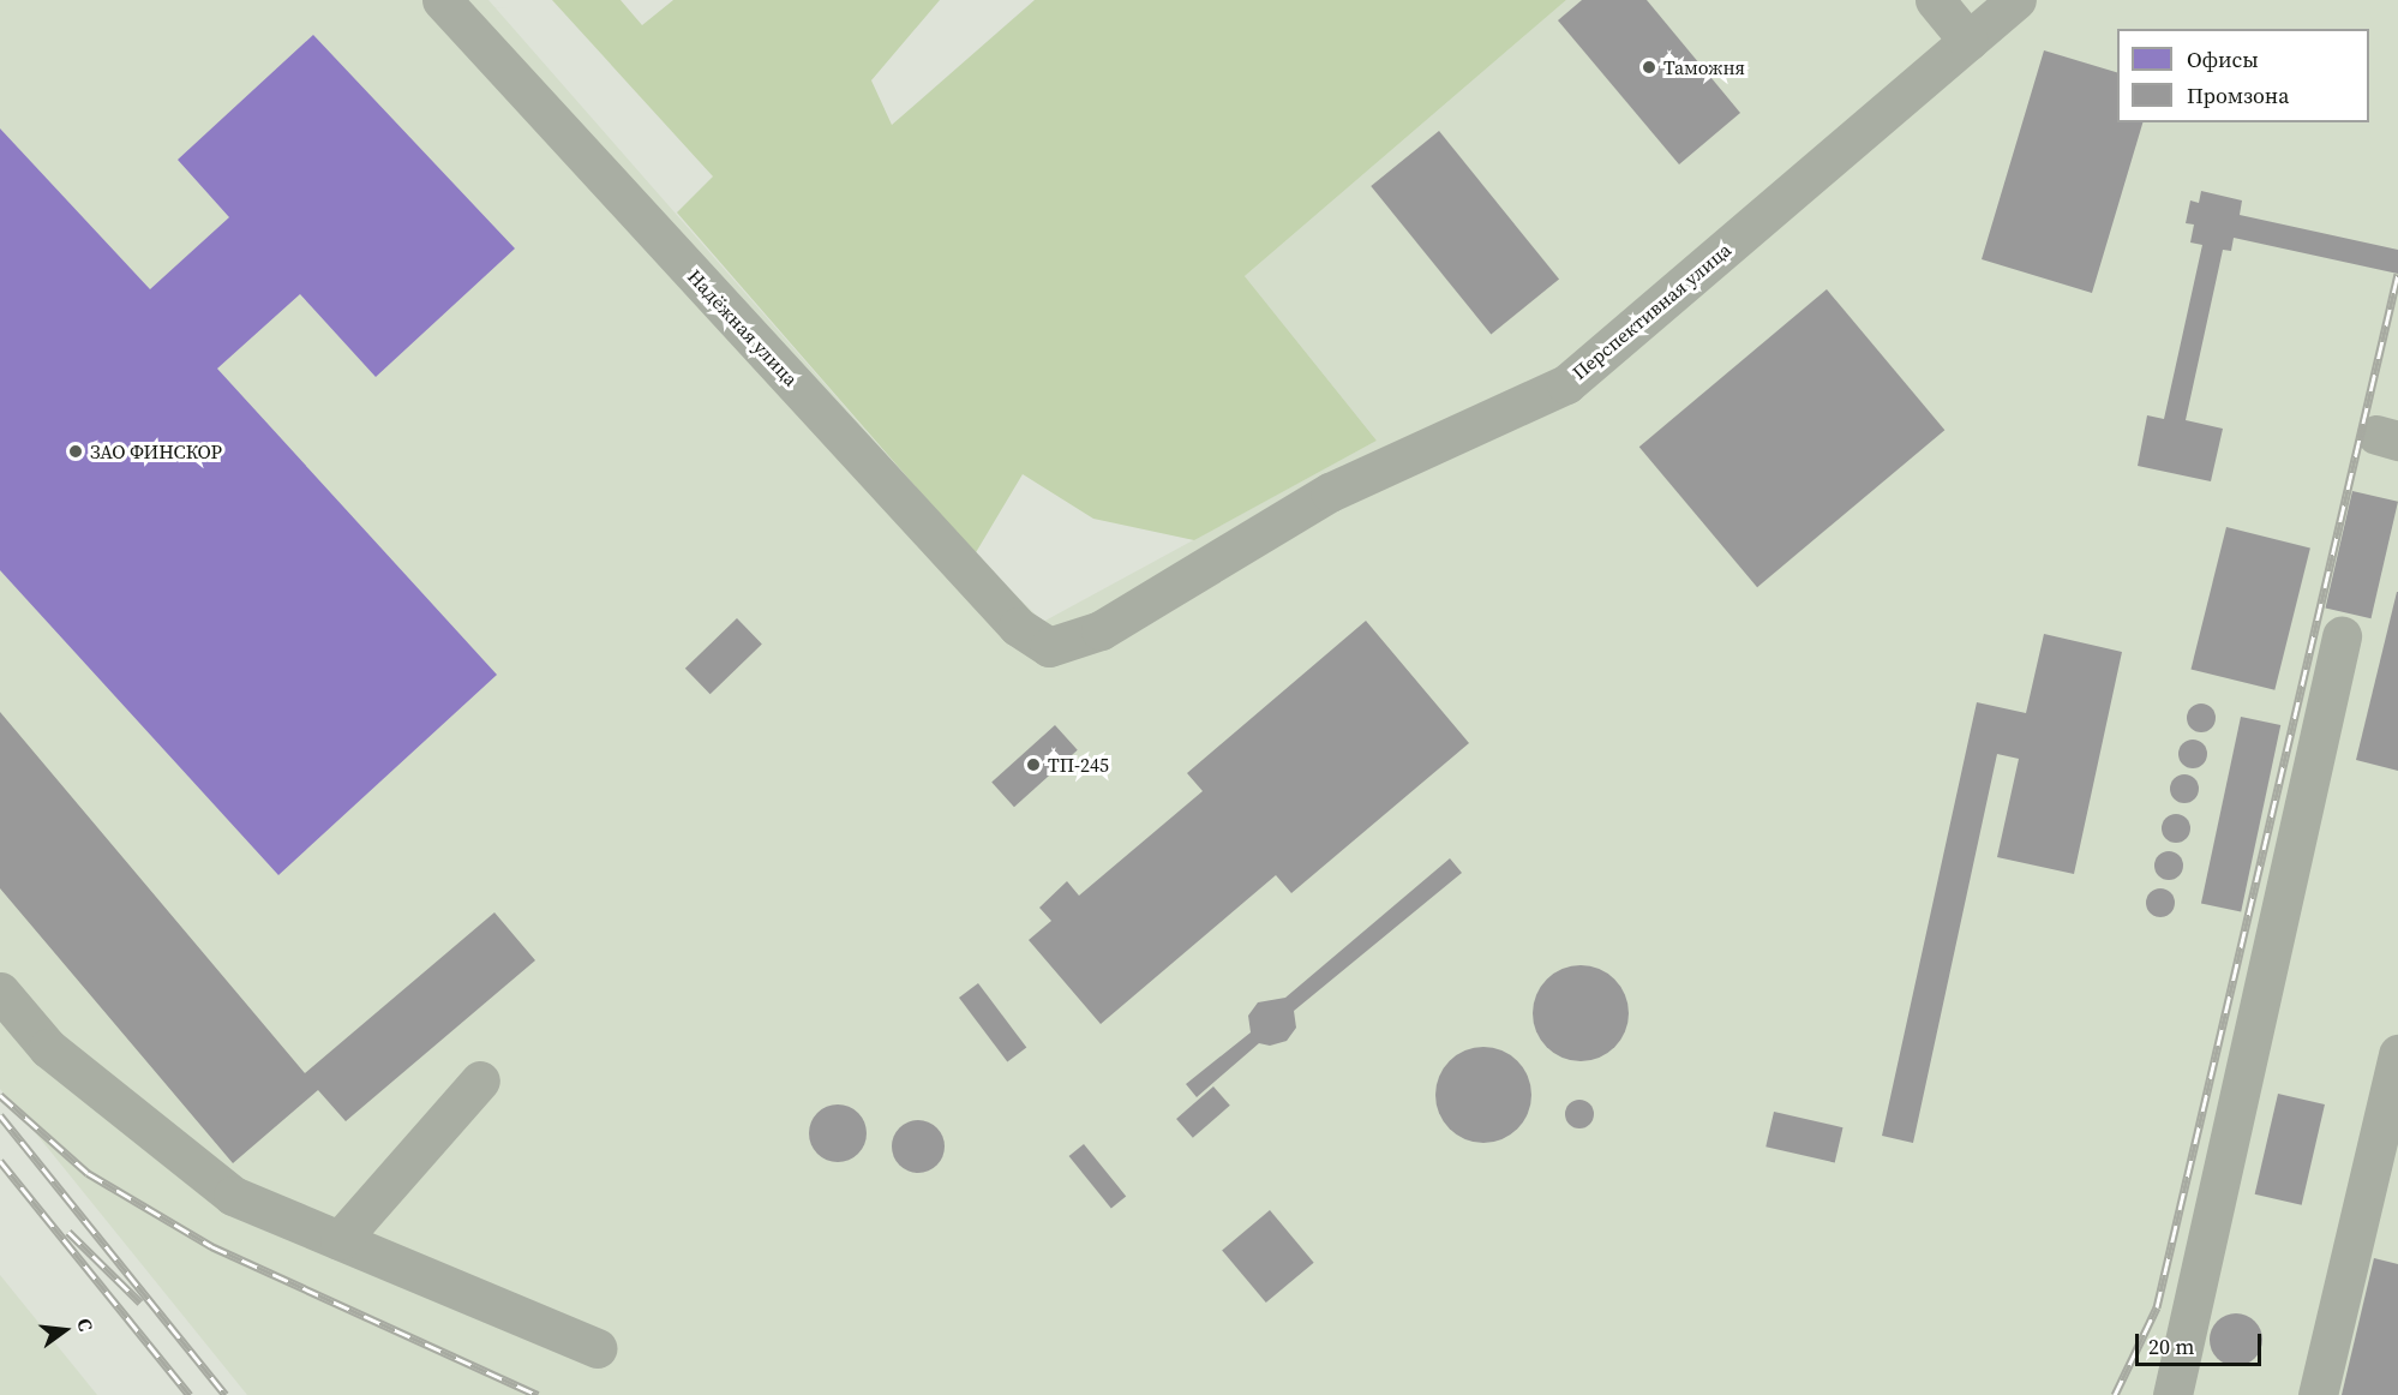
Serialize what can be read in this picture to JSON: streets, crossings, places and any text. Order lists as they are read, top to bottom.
{
  "streets": {
    "street": ["Перспективная улица", "Надёжная улица"]
  },
  "crossings": [
    ["Перспективная улица", "Надёжная улица"]
  ],
  "places": ["Таможня", "ЗАО ФИНСКОР", "ТП-245"],
  "legend": ["Офисы", "Промзона"],
  "scale_bar": "20 m",
  "north": "right"
}
